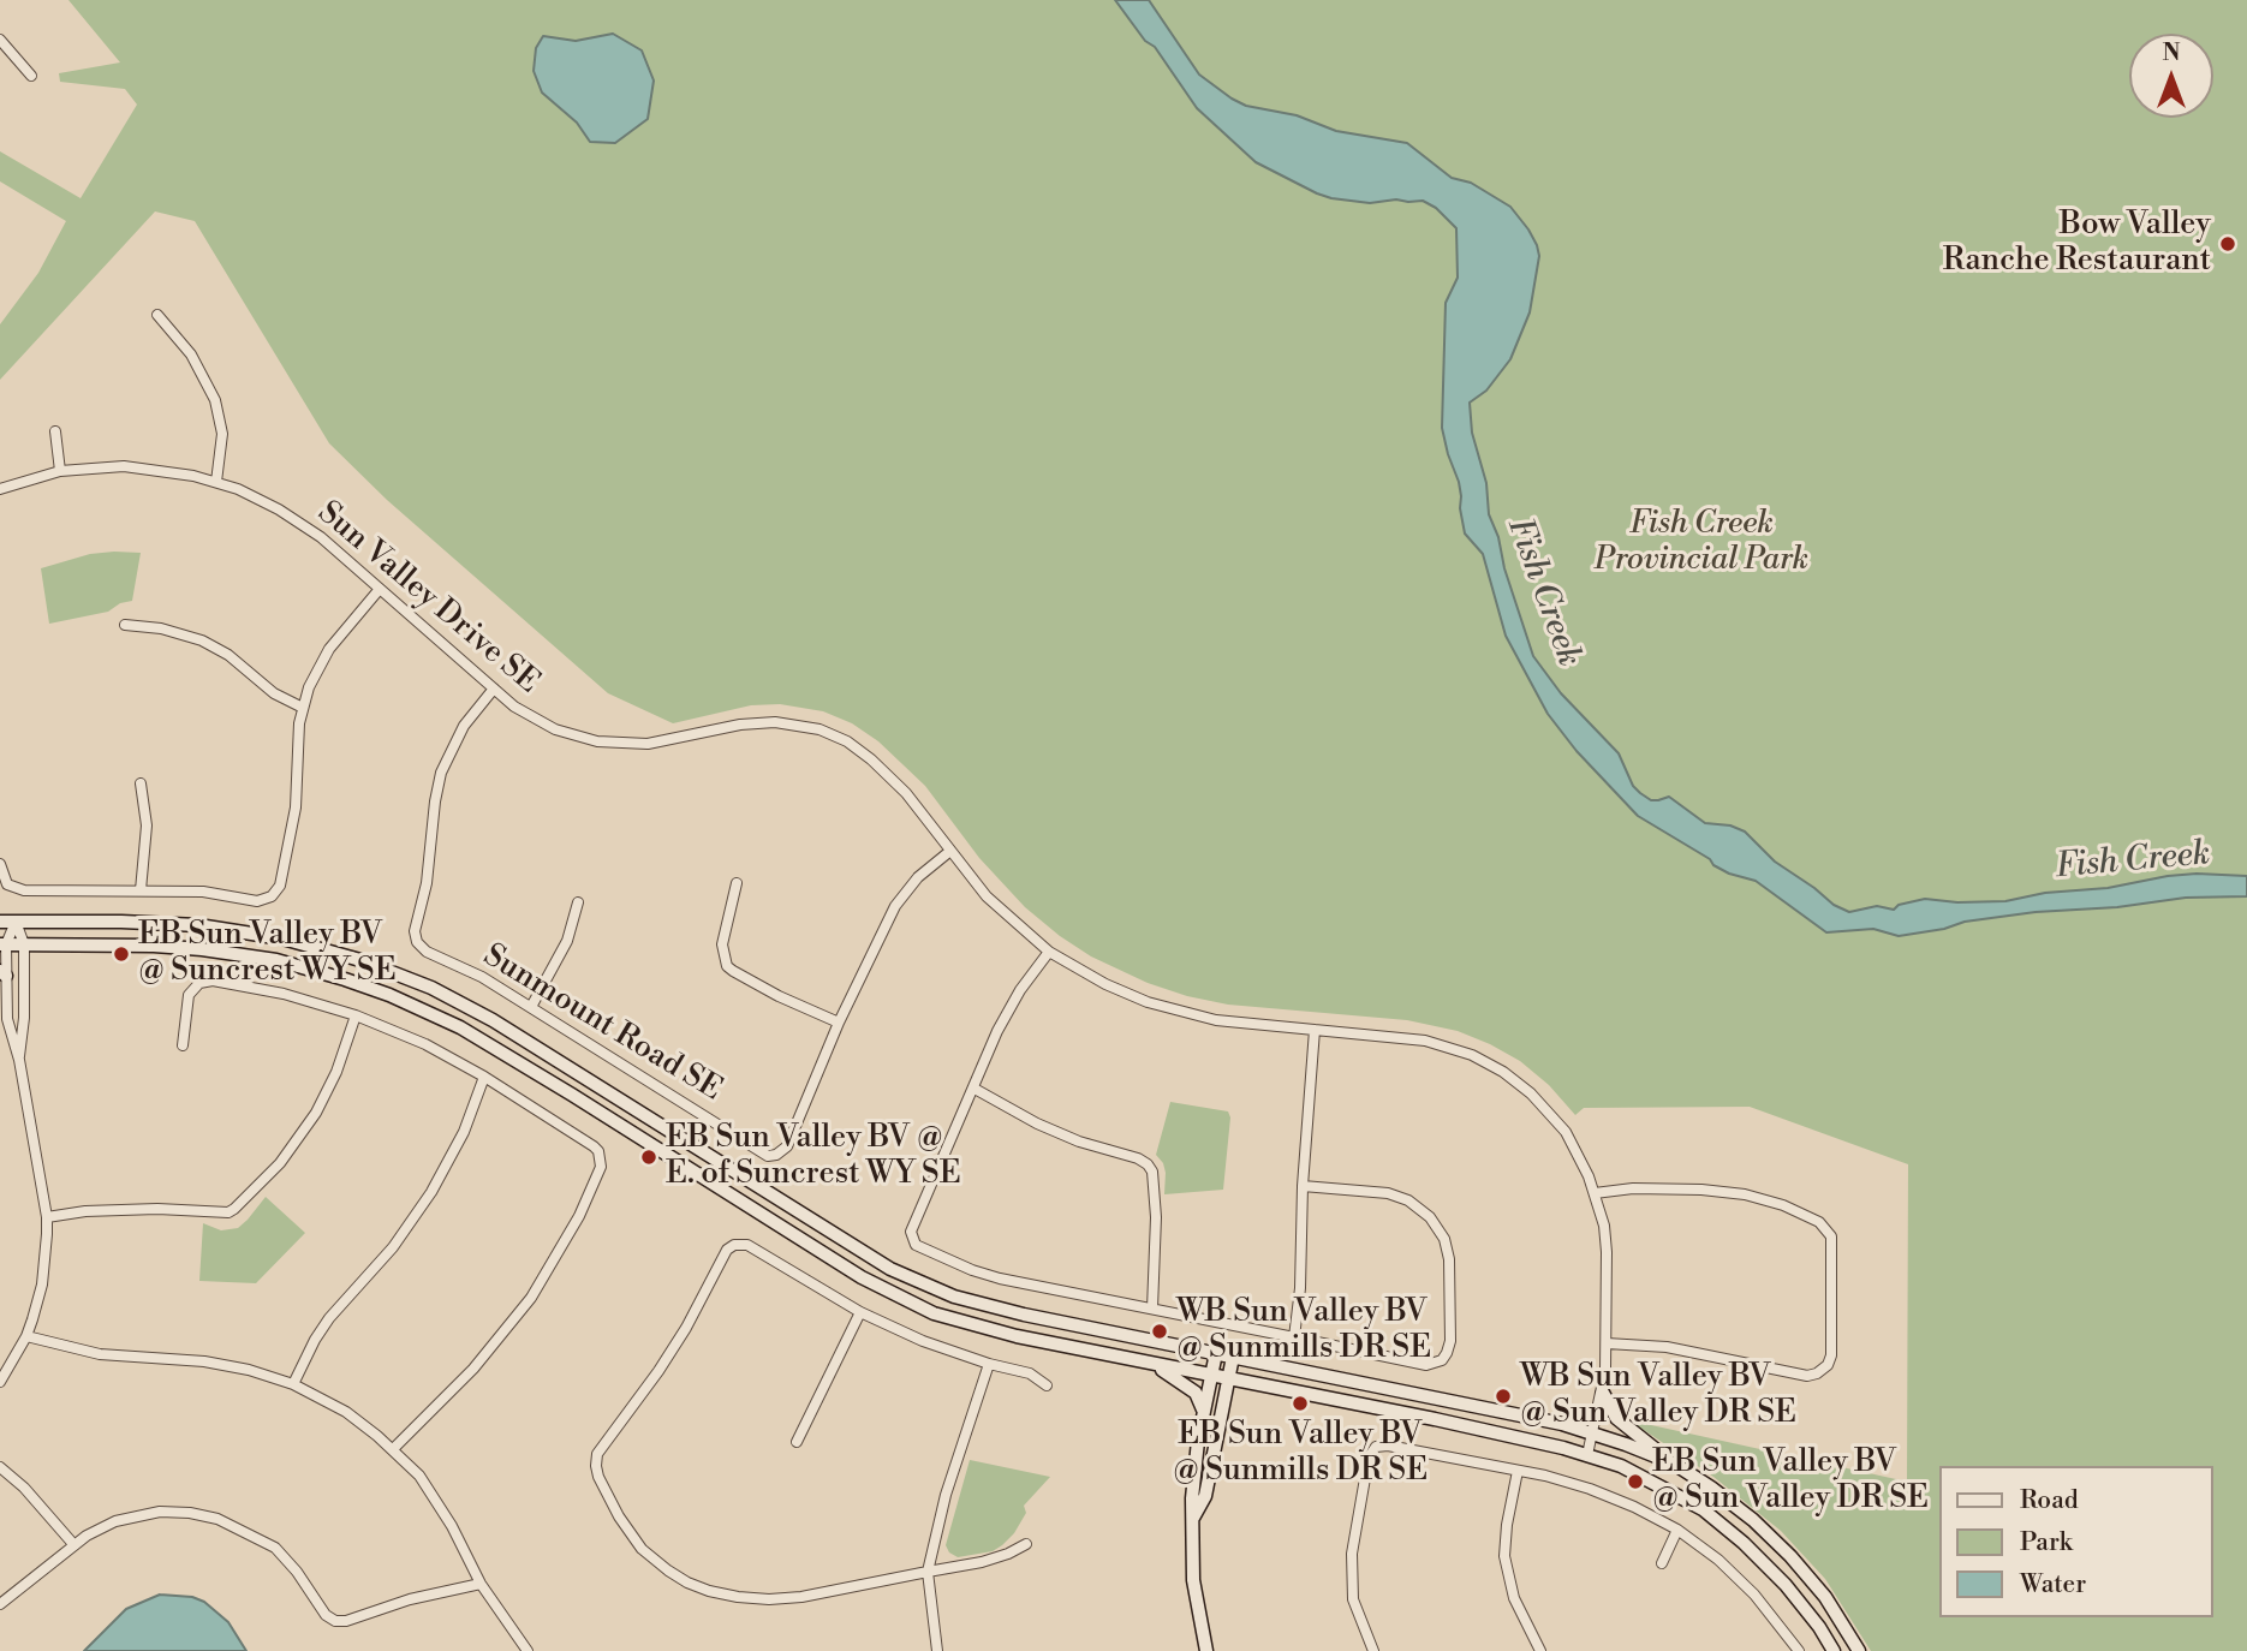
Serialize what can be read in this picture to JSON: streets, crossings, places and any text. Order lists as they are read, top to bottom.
{
  "streets": {
    "street": ["Sun Valley Drive SE", "Sunmount Road SE"]
  },
  "crossings": [
    ["Sun Valley Drive SE", "Sunmount Road SE"]
  ],
  "water": ["Fish Creek"],
  "parks": ["Fish Creek Provincial Park"],
  "places": [
    "Bow Valley Ranche Restaurant",
    "EB Sun Valley BV @ Suncrest WY SE",
    "EB Sun Valley BV @ E. of Suncrest WY SE",
    "WB Sun Valley BV @ Sunmills DR SE",
    "WB Sun Valley BV @ Sun Valley DR SE",
    "EB Sun Valley BV @ Sunmills DR SE",
    "EB Sun Valley BV @ Sun Valley DR SE"
  ],
  "legend": ["Road", "Park", "Water"],
  "north": "top"
}
